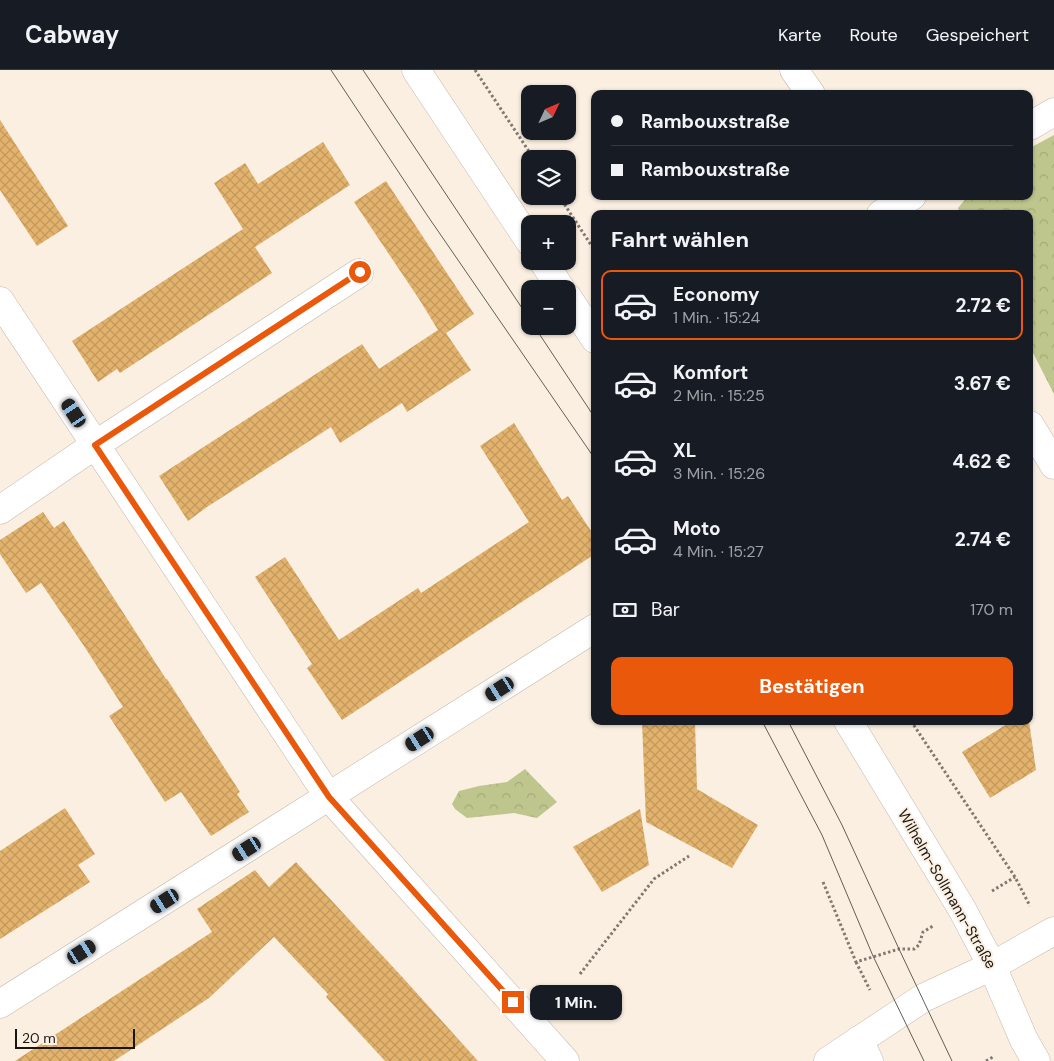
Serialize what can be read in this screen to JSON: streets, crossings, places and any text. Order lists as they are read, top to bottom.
{
  "streets": {
    "street": ["Wilhelm-Sollmann-Straße"]
  },
  "scale_bar": "20 m",
  "north": "top right",
  "page": {
    "header": "Cabway",
    "nav": ["Karte", "Route", "Gespeichert"],
    "map_buttons": ["+", "−"],
    "banner": ["Rambouxstraße", "Rambouxstraße"],
    "heading": "Fahrt wählen",
    "list": [
      {
        "name": "Economy",
        "note": "1 Min. · 15:24",
        "value": "2.72 €"
      },
      {
        "name": "Komfort",
        "note": "2 Min. · 15:25",
        "value": "3.67 €"
      },
      {
        "name": "XL",
        "note": "3 Min. · 15:26",
        "value": "4.62 €"
      },
      {
        "name": "Moto",
        "note": "4 Min. · 15:27",
        "value": "2.74 €"
      }
    ],
    "pay": ["Bar", "170 m"],
    "buttons": "Bestätigen",
    "bubble": "1 Min.",
    "scale": "20 m"
  }
}
